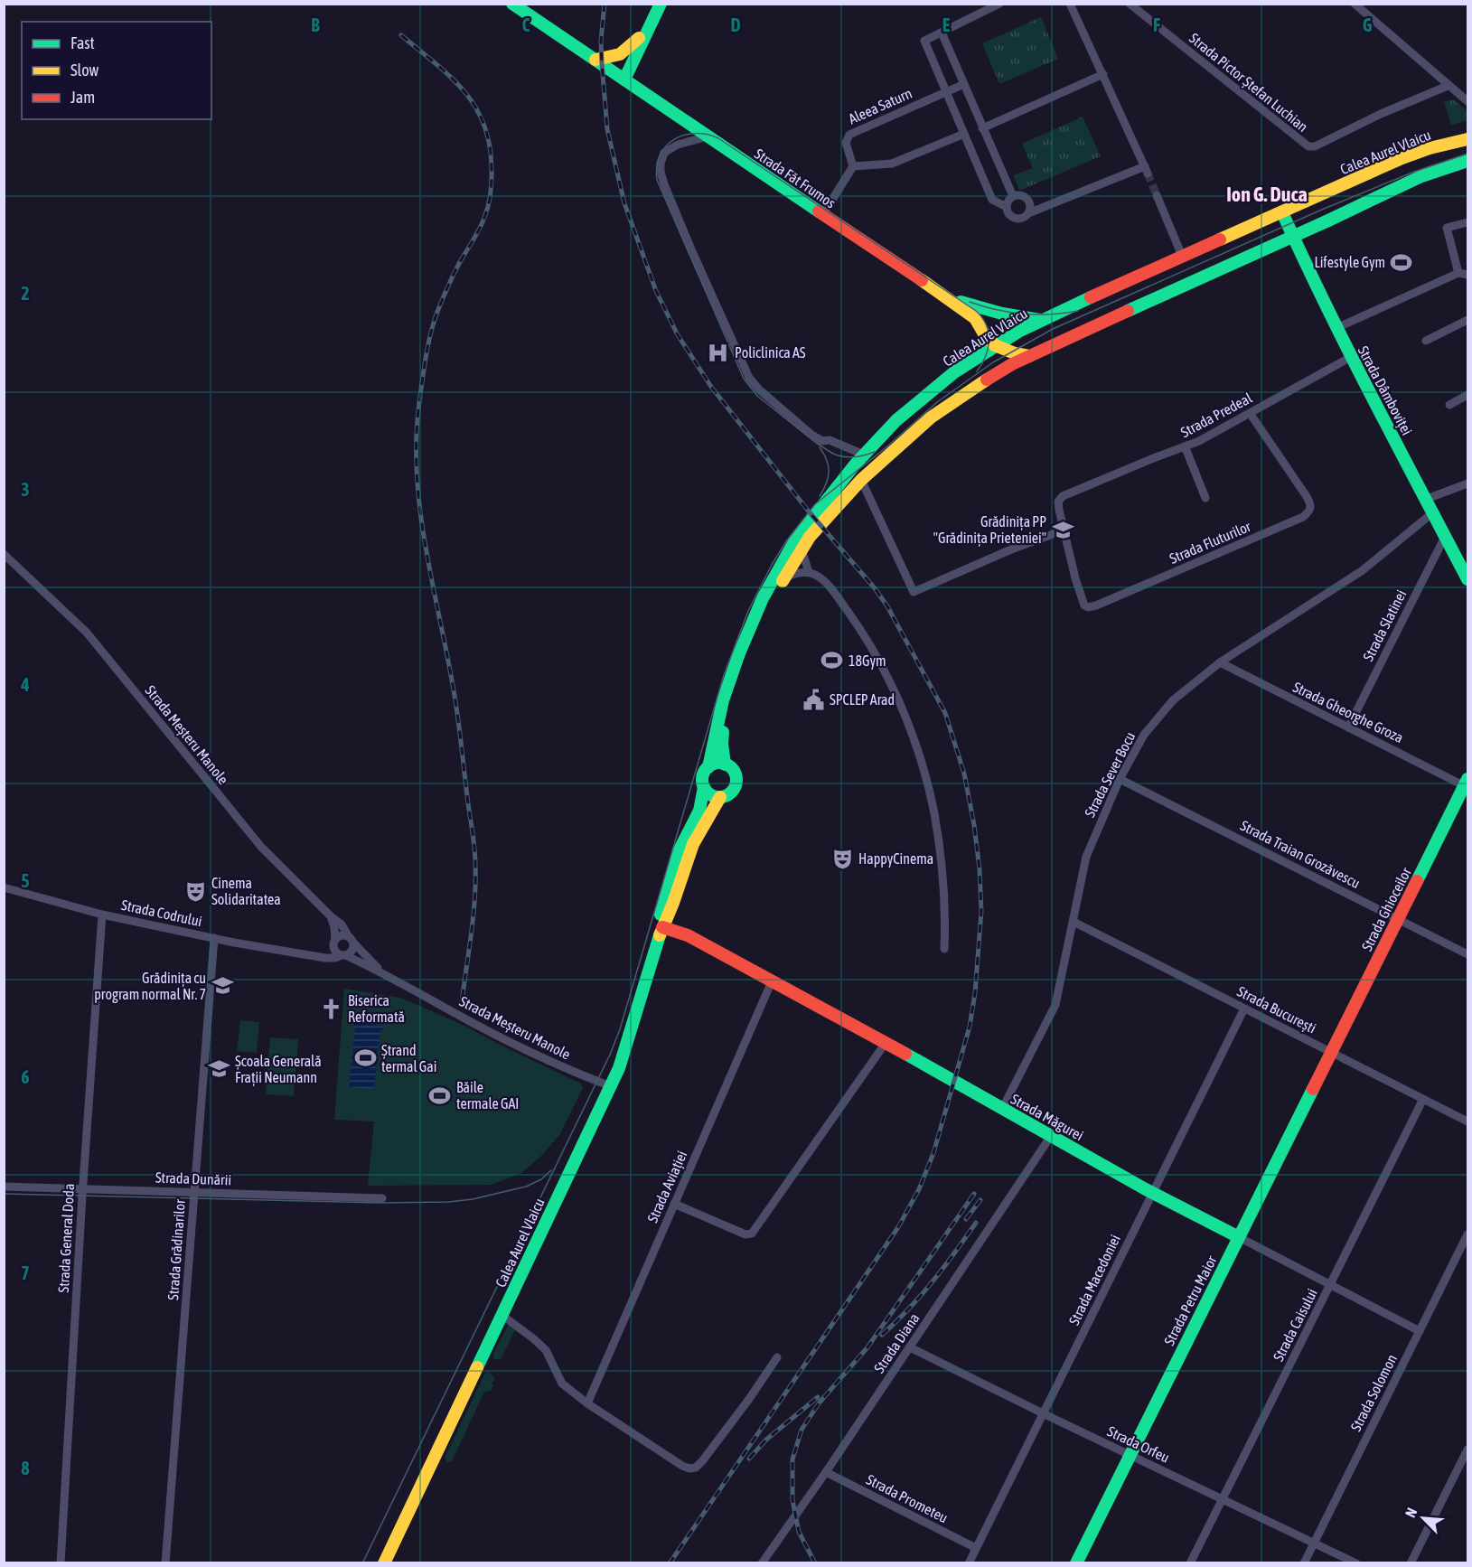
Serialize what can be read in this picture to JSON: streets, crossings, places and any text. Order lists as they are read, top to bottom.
{
  "streets": {
    "main road": [
      "Calea Aurel Vlaicu",
      "Strada Făt Frumos",
      "Strada Dâmboviței",
      "Strada Ghioceilor",
      "Strada Măgurei",
      "Strada Petru Maior"
    ],
    "street": [
      "Strada Pictor Ștefan Luchian",
      "Aleea Saturn",
      "Strada Predeal",
      "Strada Fluturilor",
      "Strada Slatinei",
      "Strada Gheorghe Groza",
      "Strada Meșteru Manole",
      "Strada Sever Bocu",
      "Strada Traian Grozăvescu",
      "Strada Codrului",
      "Strada București",
      "Strada Dunării",
      "Strada Aviației",
      "Strada General Doda",
      "Strada Grădinarilor",
      "Strada Macedoniei",
      "Strada Caisului",
      "Strada Diana",
      "Strada Solomon",
      "Strada Orfeu",
      "Strada Prometeu"
    ]
  },
  "crossings": [
    ["Calea Aurel Vlaicu", "Strada Făt Frumos"],
    ["Calea Aurel Vlaicu", "Strada Dâmboviței"],
    ["Calea Aurel Vlaicu", "Strada Meșteru Manole"],
    ["Calea Aurel Vlaicu", "Strada Măgurei"],
    ["Strada Dâmboviței", "Strada Predeal"],
    ["Strada Dâmboviței", "Strada Slatinei"],
    ["Strada Dâmboviței", "Strada Sever Bocu"],
    ["Strada Predeal", "Strada Fluturilor"],
    ["Strada Slatinei", "Strada Gheorghe Groza"],
    ["Strada Gheorghe Groza", "Strada Sever Bocu"],
    ["Strada Gheorghe Groza", "Strada Ghioceilor"],
    ["Strada Meșteru Manole", "Strada Codrului"],
    ["Strada Sever Bocu", "Strada Traian Grozăvescu"],
    ["Strada Sever Bocu", "Strada București"],
    ["Strada Sever Bocu", "Strada Măgurei"],
    ["Strada Traian Grozăvescu", "Strada Ghioceilor"],
    ["Strada Ghioceilor", "Strada București"],
    ["Strada Ghioceilor", "Strada Petru Maior"],
    ["Strada Codrului", "Strada General Doda"],
    ["Strada Codrului", "Strada Grădinarilor"],
    ["Strada București", "Strada Macedoniei"],
    ["Strada București", "Strada Petru Maior"],
    ["Strada București", "Strada Caisului"],
    ["Strada Măgurei", "Strada Aviației"],
    ["Strada Măgurei", "Strada Macedoniei"],
    ["Strada Măgurei", "Strada Petru Maior"],
    ["Strada Măgurei", "Strada Caisului"],
    ["Strada Măgurei", "Strada Diana"],
    ["Strada Măgurei", "Strada Solomon"],
    ["Strada Dunării", "Strada General Doda"],
    ["Strada Dunării", "Strada Grădinarilor"],
    ["Strada Macedoniei", "Strada Orfeu"],
    ["Strada Macedoniei", "Strada Prometeu"],
    ["Strada Petru Maior", "Strada Orfeu"],
    ["Strada Caisului", "Strada Orfeu"],
    ["Strada Diana", "Strada Orfeu"],
    ["Strada Diana", "Strada Prometeu"],
    ["Strada Solomon", "Strada Orfeu"]
  ],
  "districts": ["Ion G. Duca"],
  "places": {
    "sports": [
      "Lifestyle Gym",
      "18Gym",
      "Ștrand termal Gai",
      "Băile termale GAI"
    ],
    "hospital": ["Policlinica AS"],
    "school or university": ["Grădinița PP \"Grădinița Prieteniei\"", "Grădinița cu program normal Nr. 7", "Școala Generală Frații Neumann"],
    "public building": ["SPCLEP Arad"],
    "theatre": ["HappyCinema", "Cinema Solidaritatea"],
    "church": ["Biserica Reformată"]
  },
  "legend": ["Fast", "Slow", "Jam"],
  "north": "top left",
  "grid": {
    "columns": [
      "B",
      "C",
      "D",
      "E",
      "F",
      "G"
    ],
    "rows": [
      "2",
      "3",
      "4",
      "5",
      "6",
      "7",
      "8"
    ]
  }
}
